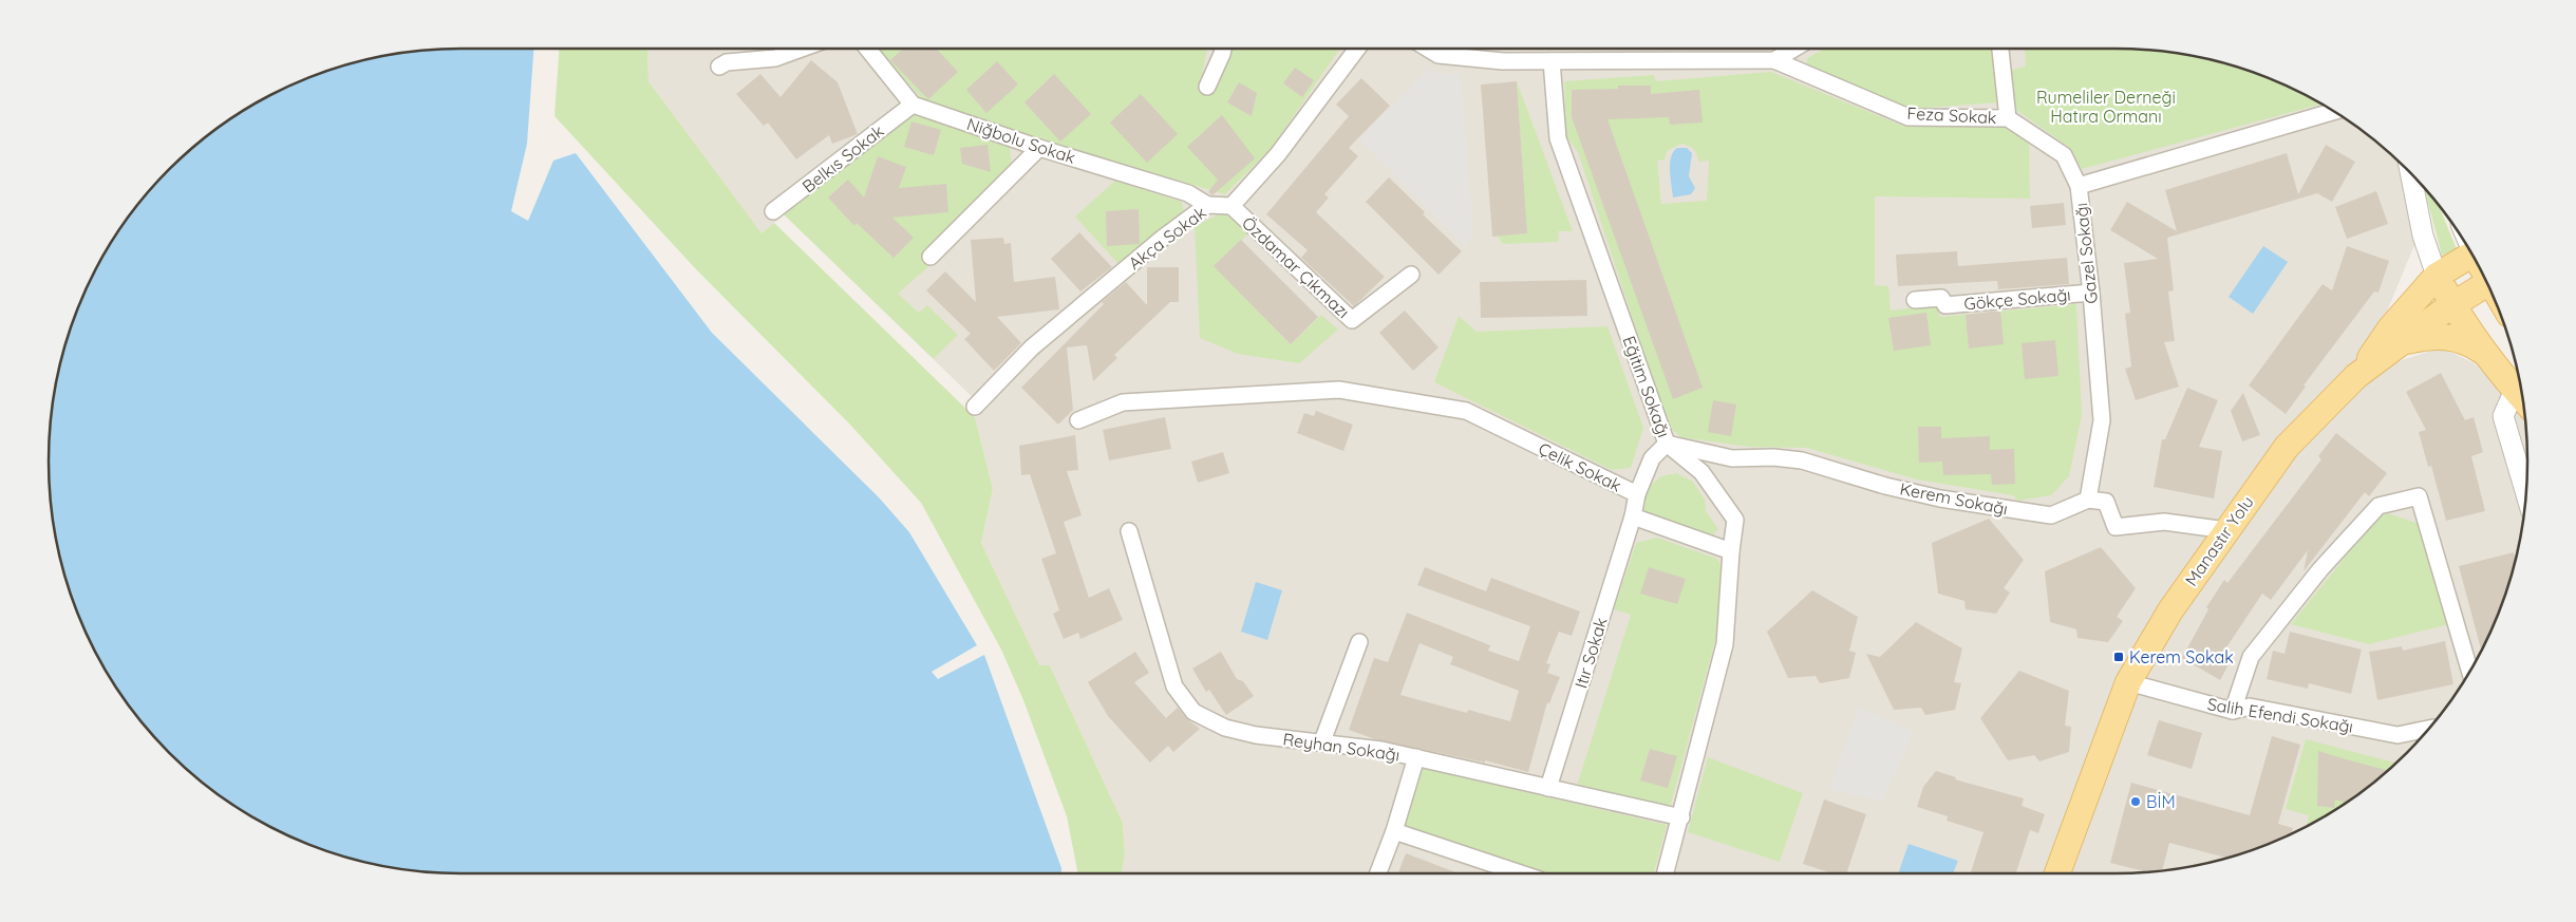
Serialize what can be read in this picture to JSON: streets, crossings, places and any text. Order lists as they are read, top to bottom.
{
  "streets": {
    "main road": ["Manastır Yolu"],
    "street": [
      "Feza Sokak",
      "Niğbolu Sokak",
      "Belkıs Sokak",
      "Akça Sokak",
      "Gazel Sokağı",
      "Özdamar Çıkmazı",
      "Gökçe Sokağı",
      "Eğitim Sokağı",
      "Çelik Sokak",
      "Kerem Sokağı",
      "Itır Sokak",
      "Salih Efendi Sokağı",
      "Reyhan Sokağı"
    ]
  },
  "crossings": [
    ["Feza Sokak", "Gazel Sokağı"],
    ["Niğbolu Sokak", "Belkıs Sokak"],
    ["Niğbolu Sokak", "Akça Sokak"],
    ["Akça Sokak", "Özdamar Çıkmazı"],
    ["Gazel Sokağı", "Gökçe Sokağı"],
    ["Gazel Sokağı", "Kerem Sokağı"],
    ["Eğitim Sokağı", "Kerem Sokağı"],
    ["Eğitim Sokağı", "Reyhan Sokağı"],
    ["Çelik Sokak", "Itır Sokak"],
    ["Manastır Yolu", "Salih Efendi Sokağı"],
    ["Itır Sokak", "Reyhan Sokağı"]
  ],
  "parks": ["Rumeliler Derneği Hatıra Ormanı"],
  "places": {
    "transit": ["Kerem Sokak"],
    "other": ["BİM"]
  }
}
